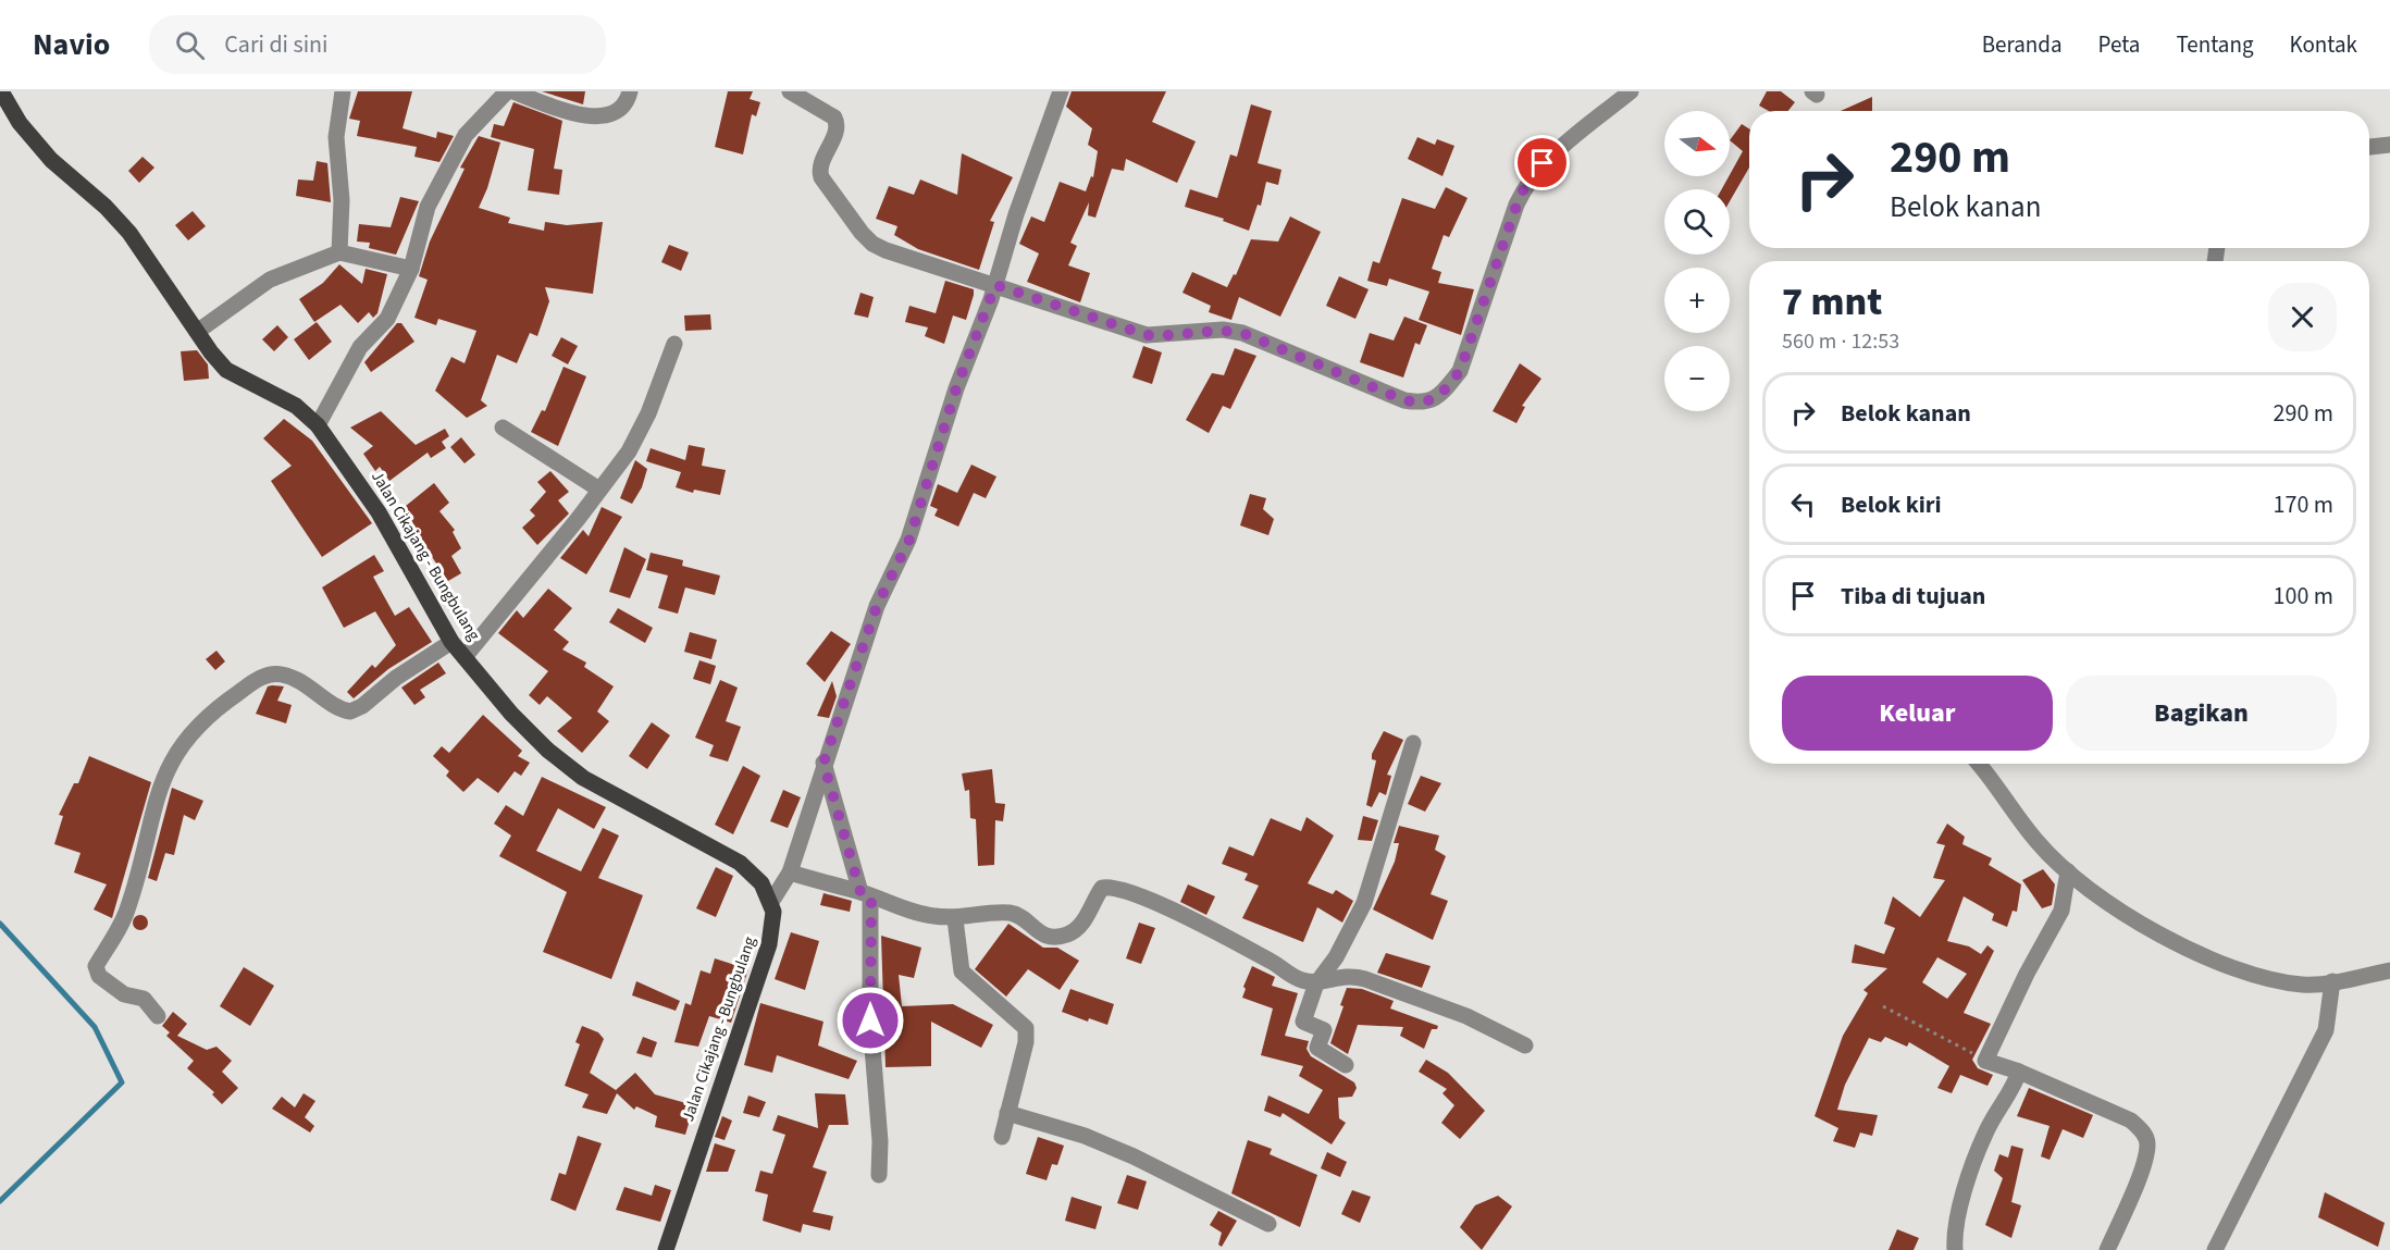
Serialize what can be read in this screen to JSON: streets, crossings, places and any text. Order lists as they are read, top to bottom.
{
  "streets": {
    "main road": ["Jalan Cikajang - Bungbulang"]
  },
  "north": "right",
  "page": {
    "header": "Navio",
    "search": "Cari di sini",
    "nav": [
      "Beranda",
      "Peta",
      "Tentang",
      "Kontak"
    ],
    "map_buttons": ["+", "−"],
    "turn": ["290 m", "Belok kanan"],
    "heading": ["7 mnt", "560 m · 12:53"],
    "list": [
      {
        "name": "Belok kanan",
        "value": "290 m"
      },
      {
        "name": "Belok kiri",
        "value": "170 m"
      },
      {
        "name": "Tiba di tujuan",
        "value": "100 m"
      }
    ],
    "buttons": ["Keluar", "Bagikan"]
  }
}
